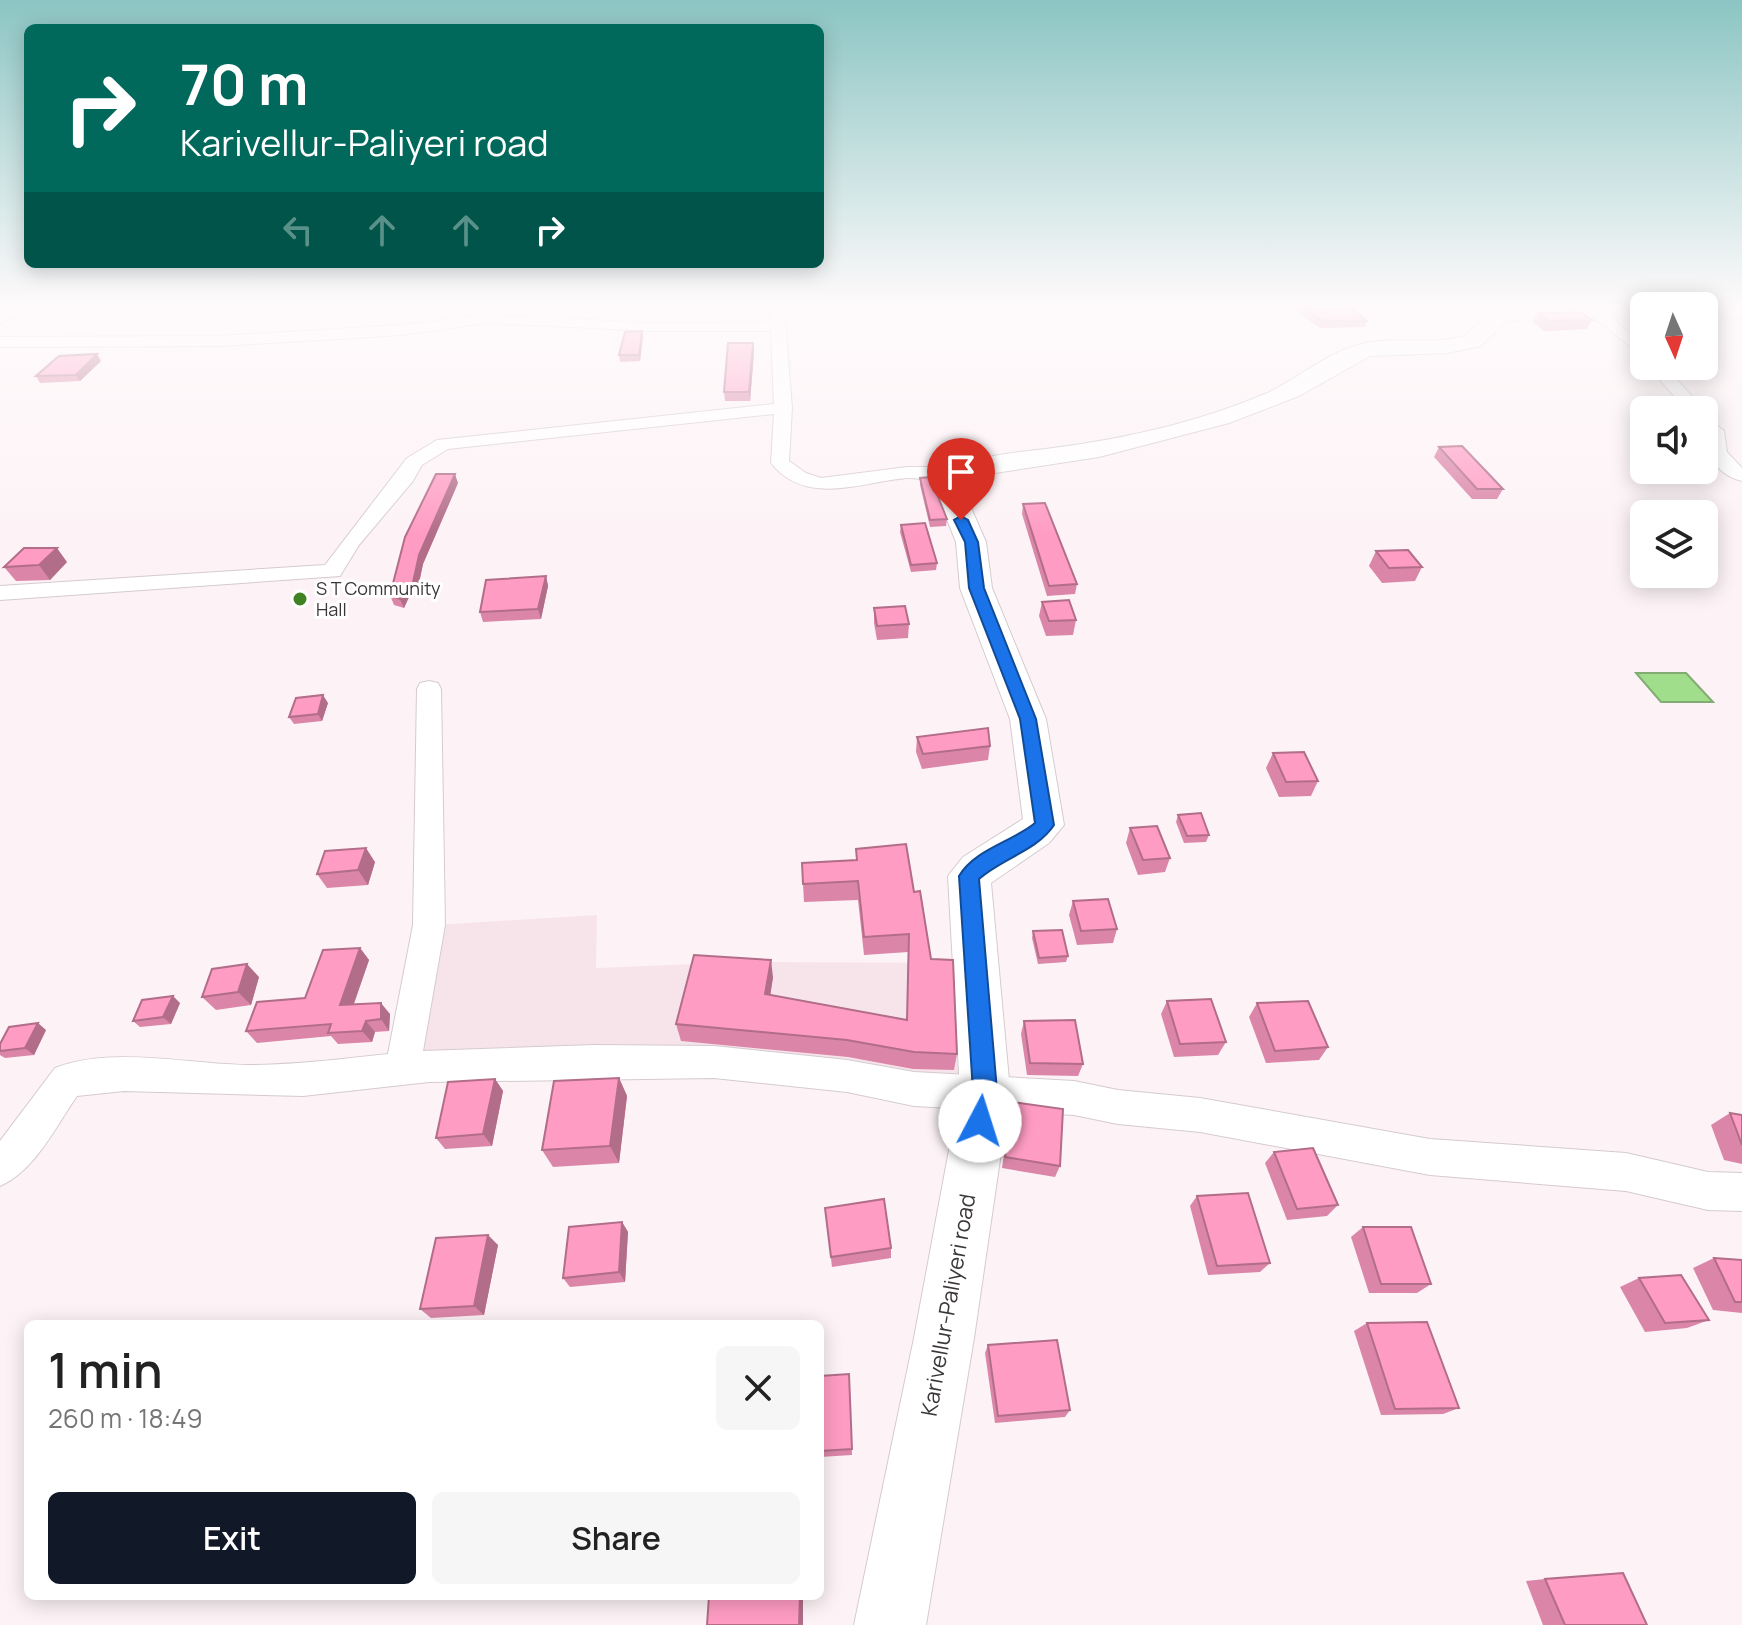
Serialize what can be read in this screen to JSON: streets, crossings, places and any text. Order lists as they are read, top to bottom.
{
  "streets": {
    "main road": ["Karivellur-Paliyeri road"]
  },
  "places": ["S T Community Hall"],
  "north": "bottom",
  "page": {
    "turn": ["70 m", "Karivellur-Paliyeri road"],
    "heading": ["1 min", "260 m · 18:49"],
    "buttons": ["Exit", "Share"]
  }
}
